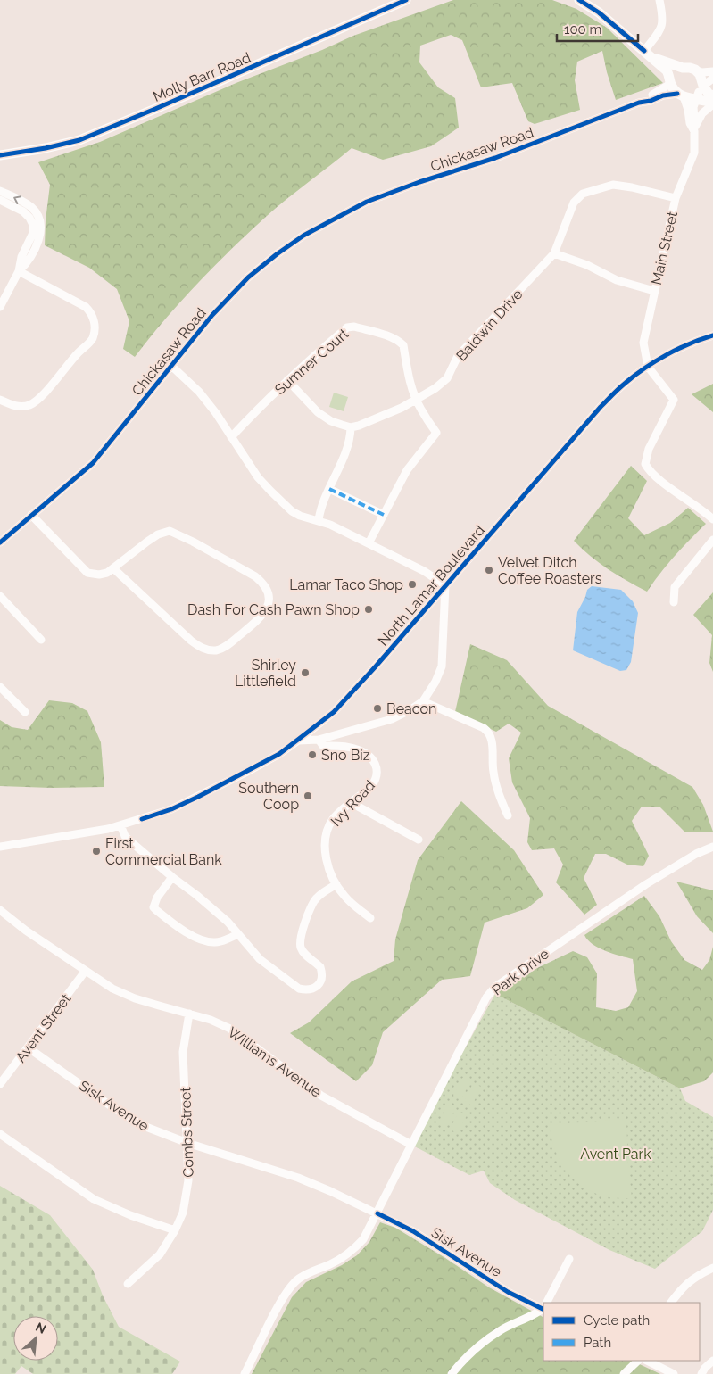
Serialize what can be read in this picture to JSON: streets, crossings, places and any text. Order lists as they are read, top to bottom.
{
  "streets": {
    "main road": ["Molly Barr Road"],
    "street": [
      "Chickasaw Road",
      "Main Street",
      "Baldwin Drive",
      "Sumner Court",
      "North Lamar Boulevard",
      "Ivy Road",
      "Park Drive",
      "Avent Street",
      "Williams Avenue",
      "Sisk Avenue",
      "Combs Street"
    ]
  },
  "crossings": [
    ["Main Street", "Baldwin Drive"],
    ["Main Street", "North Lamar Boulevard"],
    ["Baldwin Drive", "Sumner Court"],
    ["Park Drive", "Williams Avenue"],
    ["Park Drive", "Sisk Avenue"],
    ["Avent Street", "Williams Avenue"],
    ["Avent Street", "Sisk Avenue"],
    ["Williams Avenue", "Combs Street"],
    ["Sisk Avenue", "Combs Street"]
  ],
  "parks": ["Avent Park"],
  "places": [
    "Velvet Ditch Coffee Roasters",
    "Lamar Taco Shop",
    "Dash For Cash Pawn Shop",
    "Shirley Littlefield",
    "Beacon",
    "Sno Biz",
    "Southern Coop",
    "First Commercial Bank"
  ],
  "legend": ["Cycle path", "Path"],
  "scale_bar": "100 m",
  "north": "top right"
}
